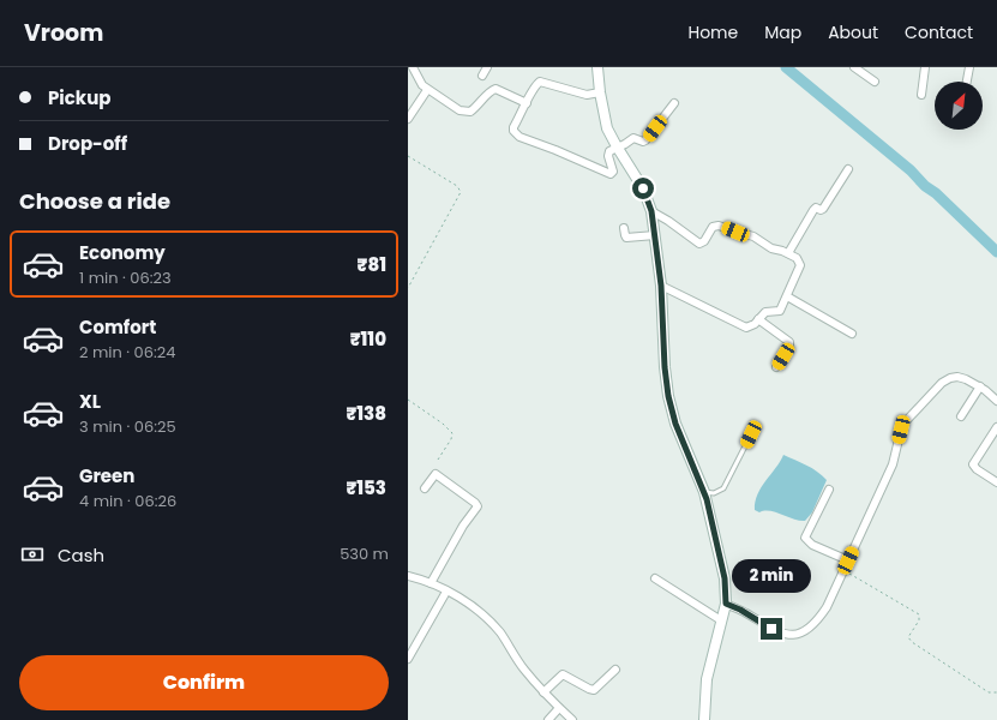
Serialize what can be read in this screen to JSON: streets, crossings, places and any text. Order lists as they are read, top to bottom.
{
  "north": "top right",
  "page": {
    "header": "Vroom",
    "nav": [
      "Home",
      "Map",
      "About",
      "Contact"
    ],
    "banner": ["Pickup", "Drop-off"],
    "heading": "Choose a ride",
    "list": [
      {
        "name": "Economy",
        "note": "1 min · 06:23",
        "value": "₹81"
      },
      {
        "name": "Comfort",
        "note": "2 min · 06:24",
        "value": "₹110"
      },
      {
        "name": "XL",
        "note": "3 min · 06:25",
        "value": "₹138"
      },
      {
        "name": "Green",
        "note": "4 min · 06:26",
        "value": "₹153"
      }
    ],
    "pay": ["Cash", "530 m"],
    "bubble": "2 min",
    "buttons": "Confirm"
  }
}
